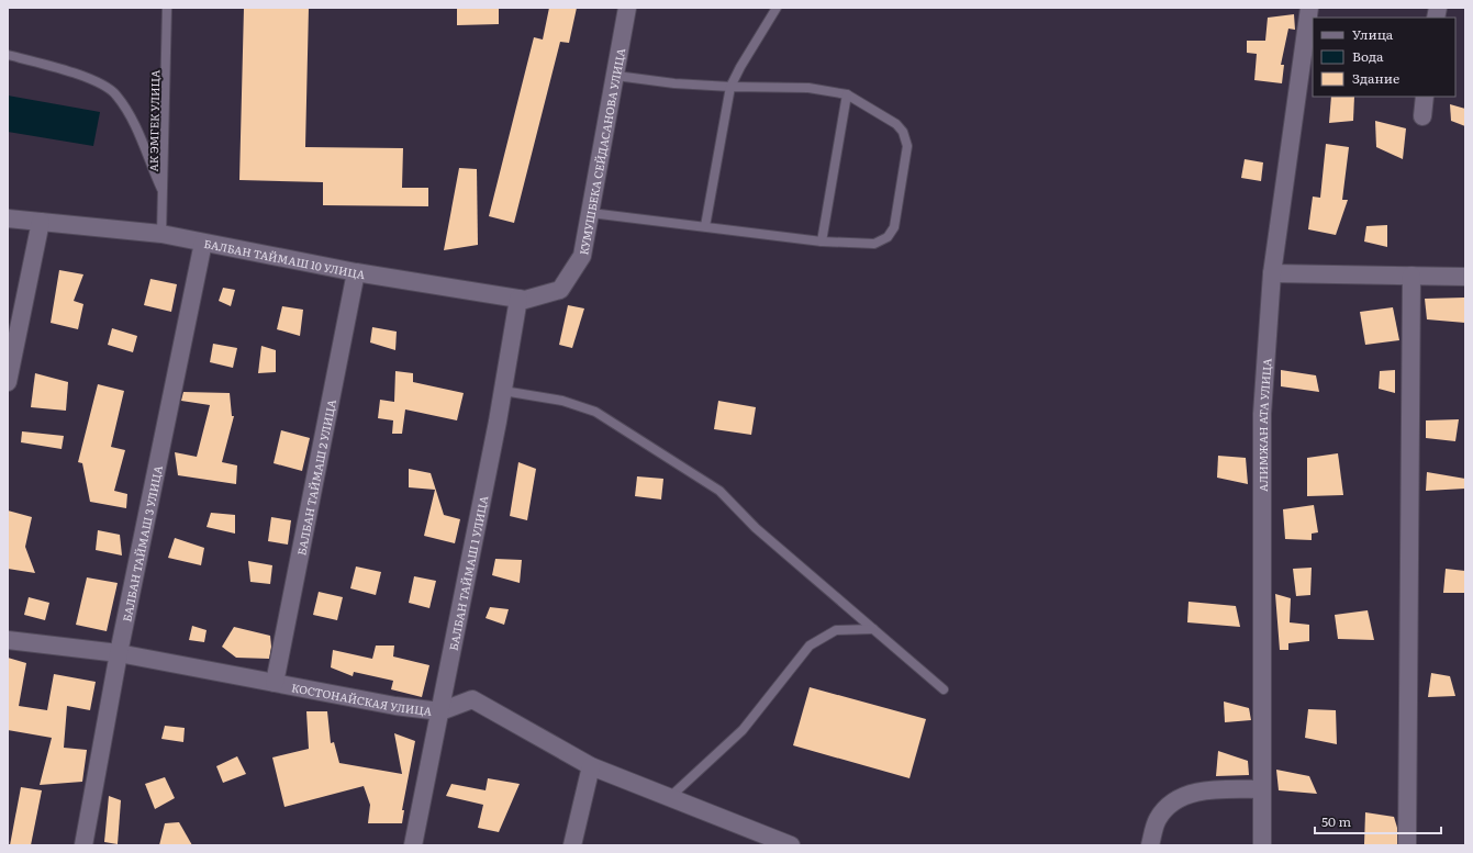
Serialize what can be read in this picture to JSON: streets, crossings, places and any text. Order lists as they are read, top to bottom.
{
  "streets": {
    "street": [
      "КУМУШБЕКА СЕЙДАСАНОВА УЛИЦА",
      "БАЛБАН ТАЙМАШ 10 УЛИЦА",
      "АЛИМЖАН АТА УЛИЦА",
      "БАЛБАН ТАЙМАШ 2 УЛИЦА",
      "БАЛБАН ТАЙМАШ 3 УЛИЦА",
      "БАЛБАН ТАЙМАШ 1 УЛИЦА",
      "КОСТОНАЙСКАЯ УЛИЦА"
    ],
    "lane": ["АК ЭМГЕК УЛИЦА"]
  },
  "crossings": [
    ["АК ЭМГЕК УЛИЦА", "БАЛБАН ТАЙМАШ 10 УЛИЦА"],
    ["КУМУШБЕКА СЕЙДАСАНОВА УЛИЦА", "БАЛБАН ТАЙМАШ 10 УЛИЦА"],
    ["БАЛБАН ТАЙМАШ 10 УЛИЦА", "БАЛБАН ТАЙМАШ 2 УЛИЦА"],
    ["БАЛБАН ТАЙМАШ 10 УЛИЦА", "БАЛБАН ТАЙМАШ 3 УЛИЦА"],
    ["БАЛБАН ТАЙМАШ 10 УЛИЦА", "БАЛБАН ТАЙМАШ 1 УЛИЦА"],
    ["БАЛБАН ТАЙМАШ 2 УЛИЦА", "КОСТОНАЙСКАЯ УЛИЦА"],
    ["БАЛБАН ТАЙМАШ 3 УЛИЦА", "КОСТОНАЙСКАЯ УЛИЦА"],
    ["БАЛБАН ТАЙМАШ 1 УЛИЦА", "КОСТОНАЙСКАЯ УЛИЦА"]
  ],
  "legend": ["Улица", "Вода", "Здание"],
  "scale_bar": "50 m"
}
